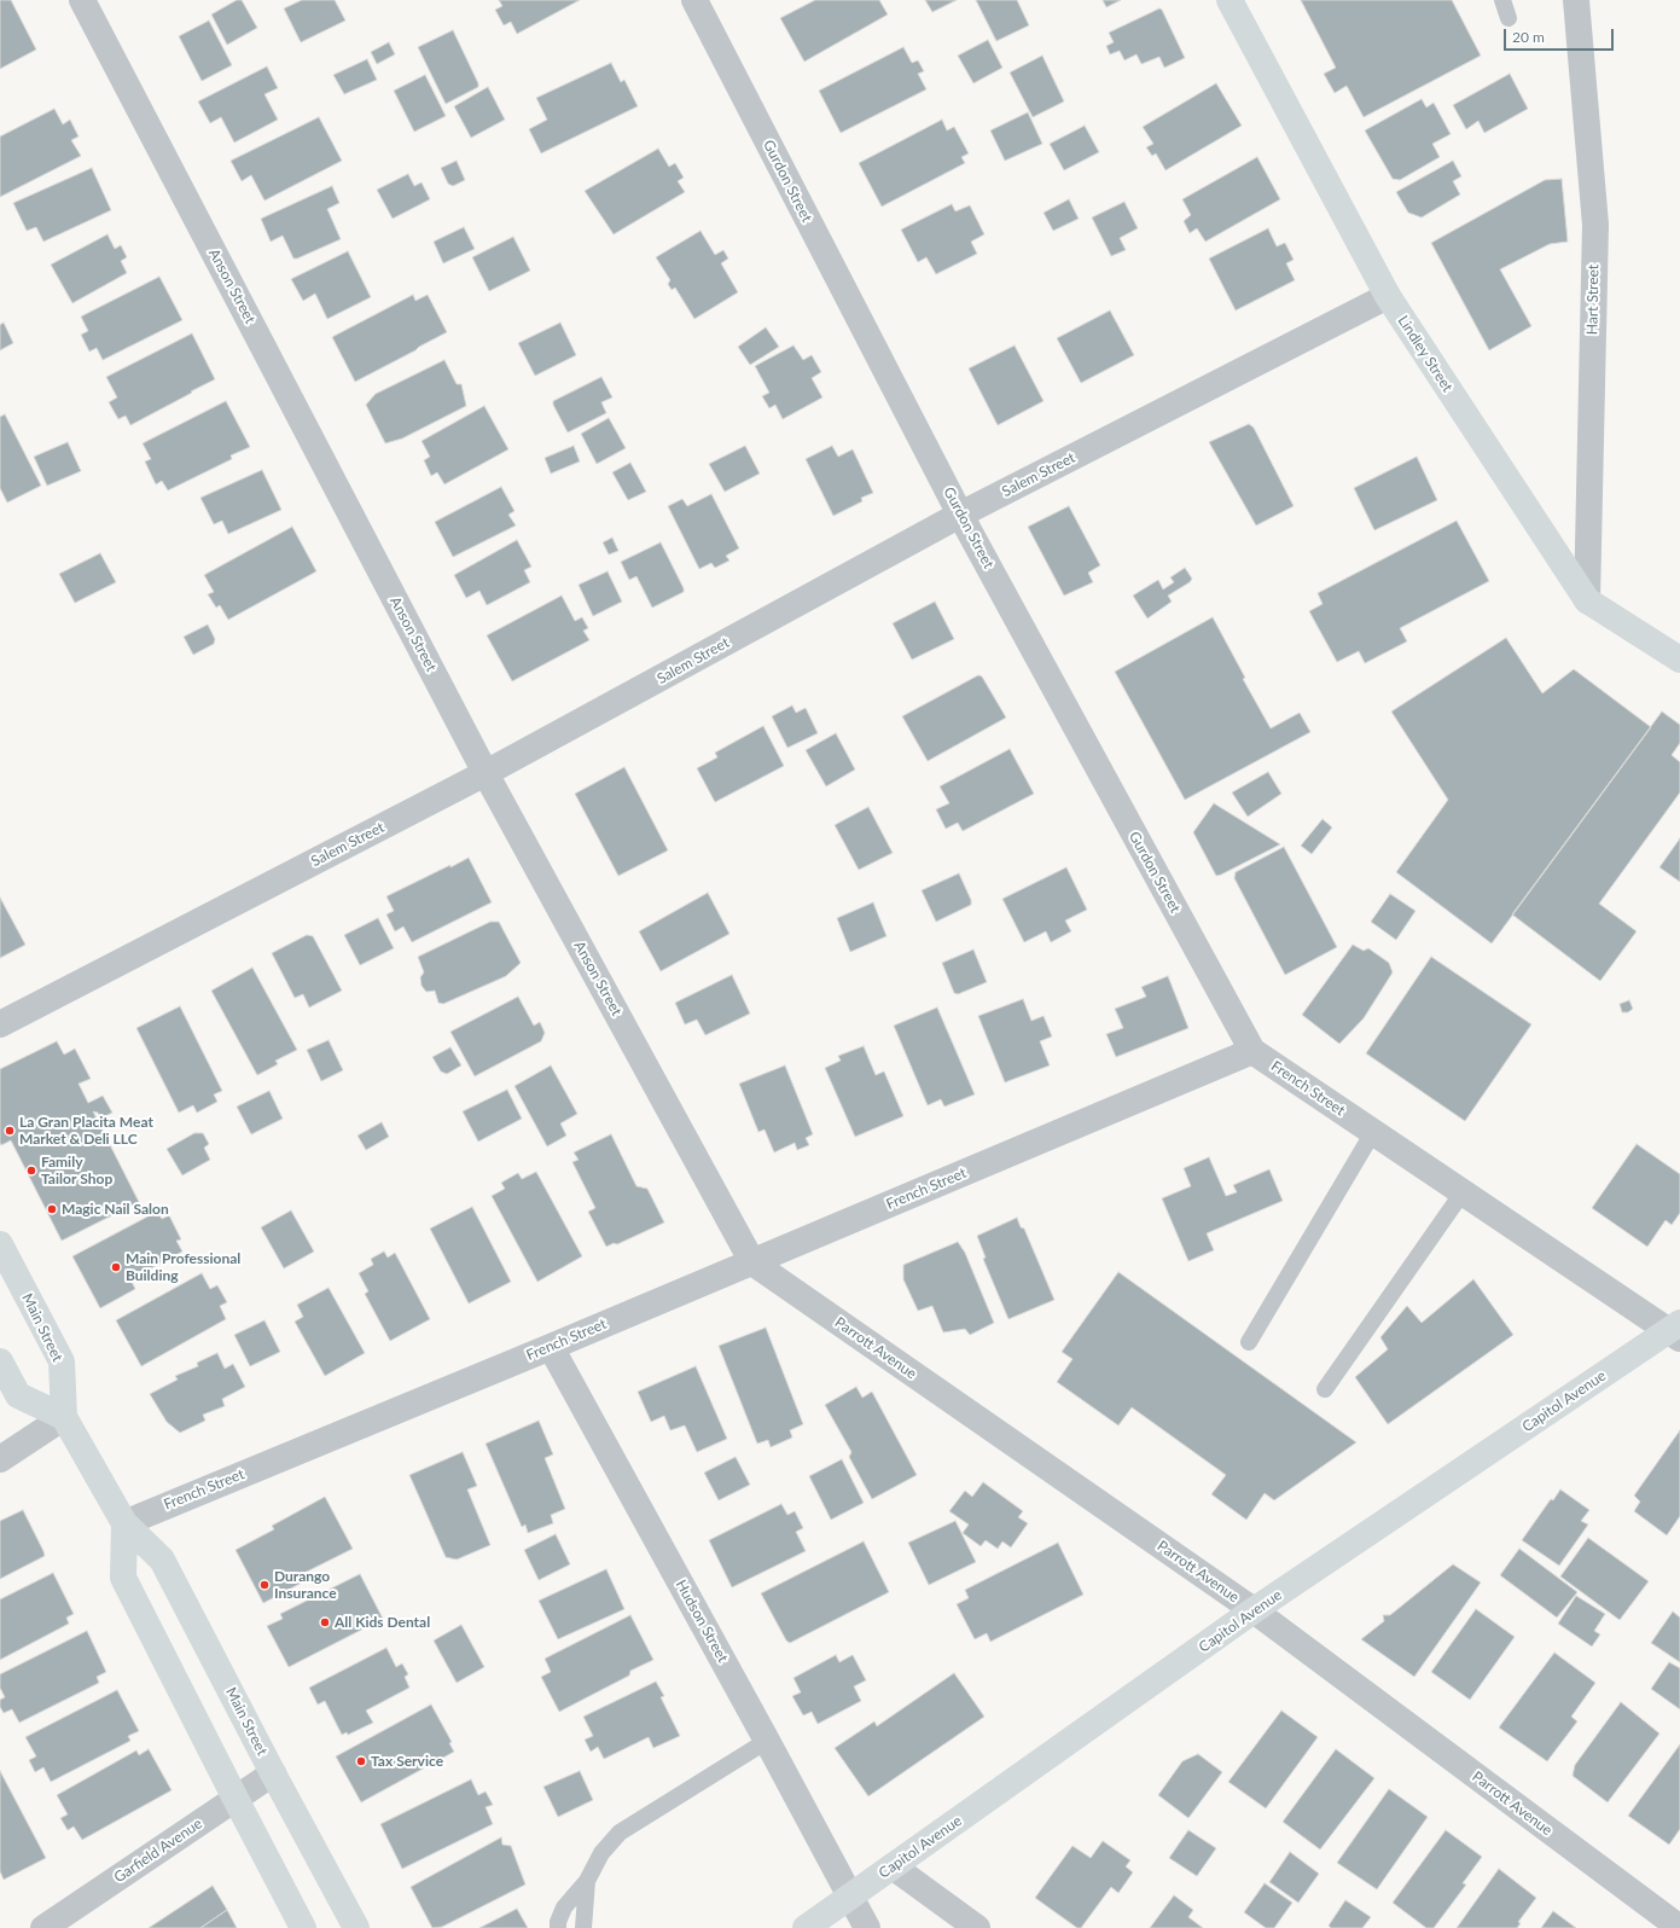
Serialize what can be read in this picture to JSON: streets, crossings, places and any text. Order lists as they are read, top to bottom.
{
  "streets": {
    "main road": ["Lindley Street", "Main Street", "Capitol Avenue"],
    "street": [
      "Gurdon Street",
      "Anson Street",
      "Hart Street",
      "Salem Street",
      "French Street",
      "Parrott Avenue",
      "Hudson Street",
      "Garfield Avenue"
    ]
  },
  "crossings": [
    ["Gurdon Street", "Salem Street"],
    ["Gurdon Street", "French Street"],
    ["Anson Street", "Salem Street"],
    ["Anson Street", "French Street"],
    ["Anson Street", "Parrott Avenue"],
    ["Hart Street", "Lindley Street"],
    ["Lindley Street", "Salem Street"],
    ["French Street", "Main Street"],
    ["French Street", "Parrott Avenue"],
    ["French Street", "Capitol Avenue"],
    ["French Street", "Hudson Street"],
    ["Main Street", "Garfield Avenue"],
    ["Parrott Avenue", "Capitol Avenue"],
    ["Capitol Avenue", "Hudson Street"]
  ],
  "places": [
    "La Gran Placita Meat Market & Deli LLC",
    "Family Tailor Shop",
    "Magic Nail Salon",
    "Main Professional Building",
    "Durango Insurance",
    "All Kids Dental",
    "Tax Service"
  ],
  "scale_bar": "20 m"
}
